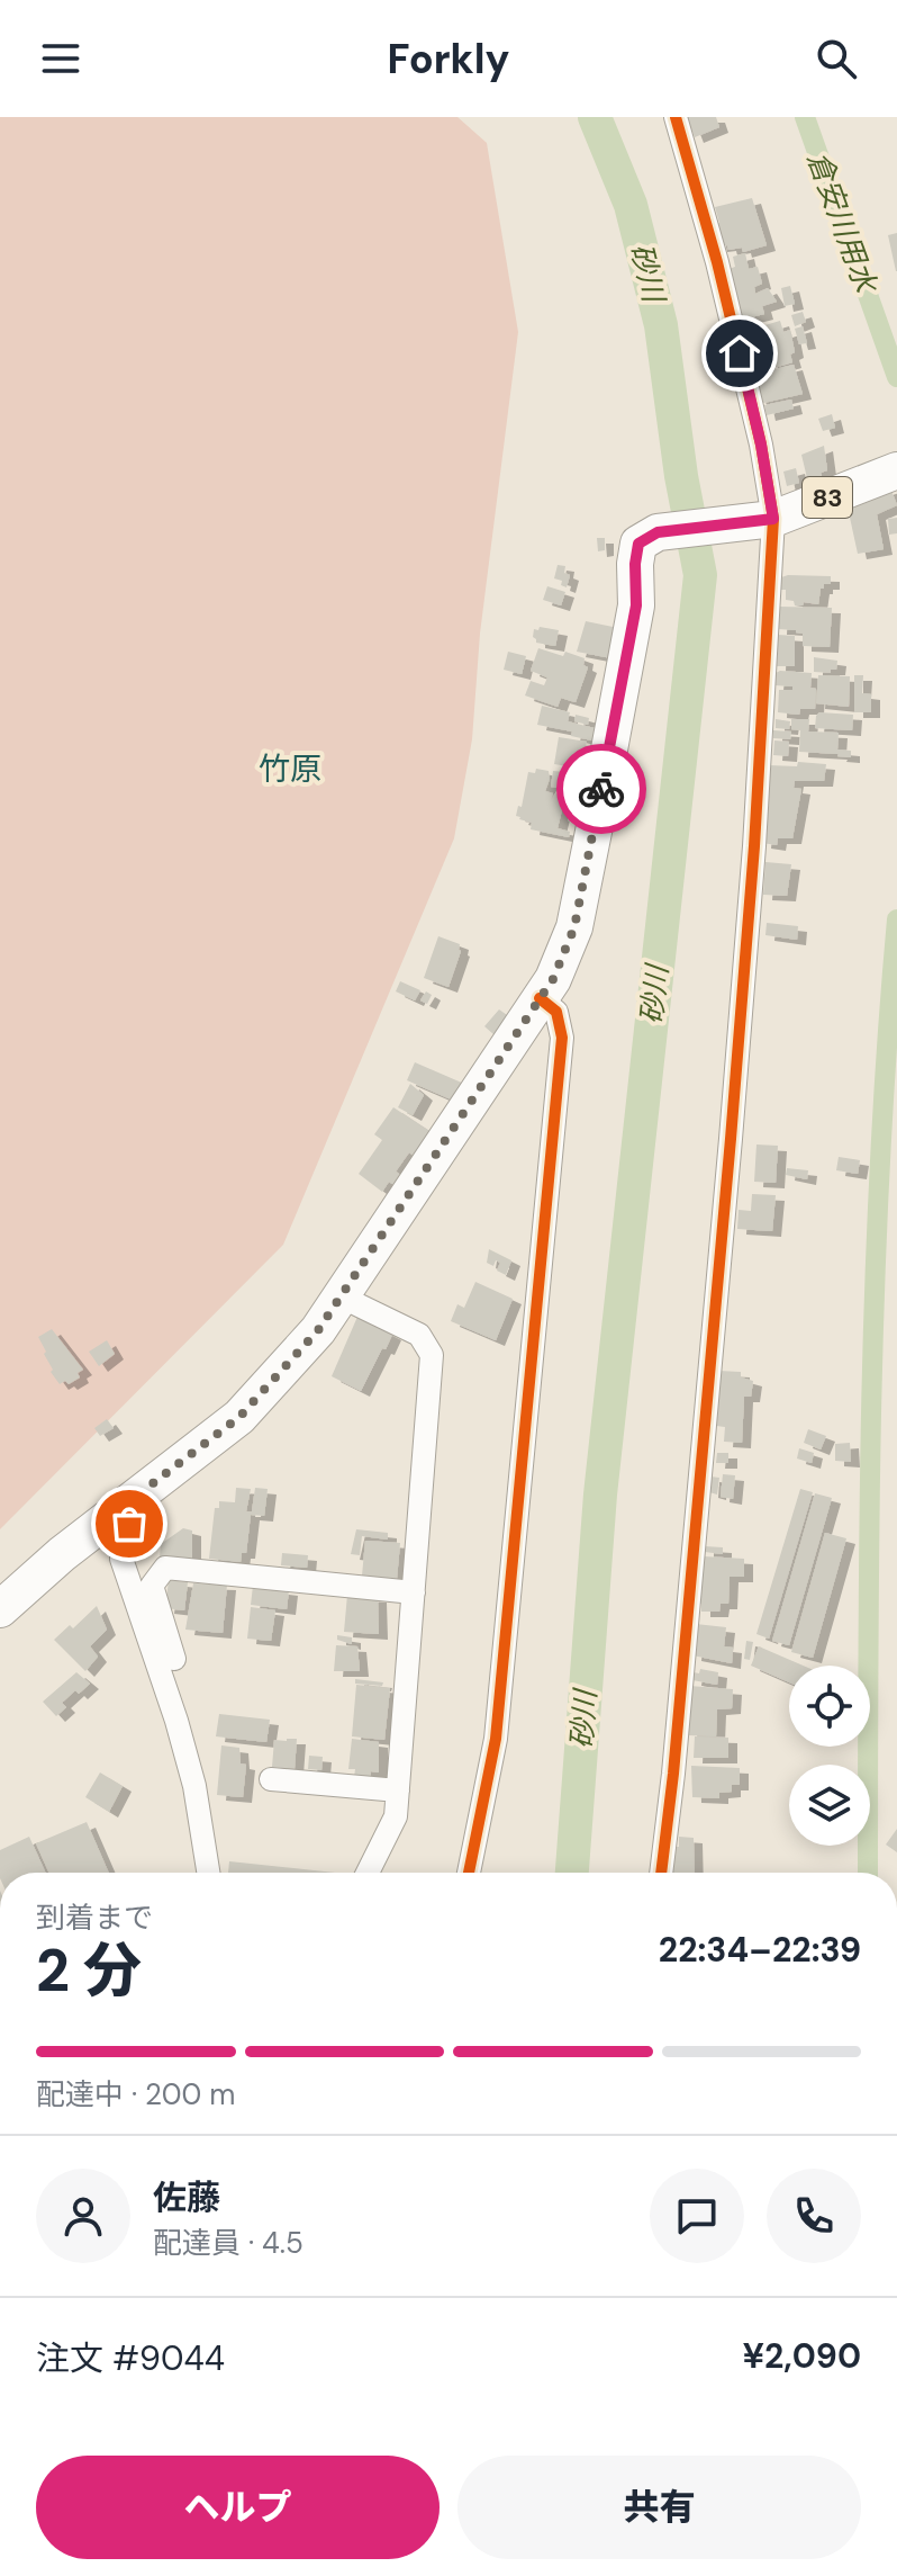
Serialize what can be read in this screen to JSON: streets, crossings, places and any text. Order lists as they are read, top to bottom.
{
  "streets": {
    "main road": ["83"]
  },
  "districts": ["竹原"],
  "water": ["倉安川用水", "砂川"],
  "page": {
    "header": "Forkly",
    "heading": ["2 分", "到着まで", "22:34–22:39"],
    "panel": [
      "佐藤",
      "配達員 · 4.5",
      "注文 #9044",
      "¥2,090"
    ],
    "bar": "配達中 · 200 m",
    "buttons": ["ヘルプ", "共有"]
  }
}
